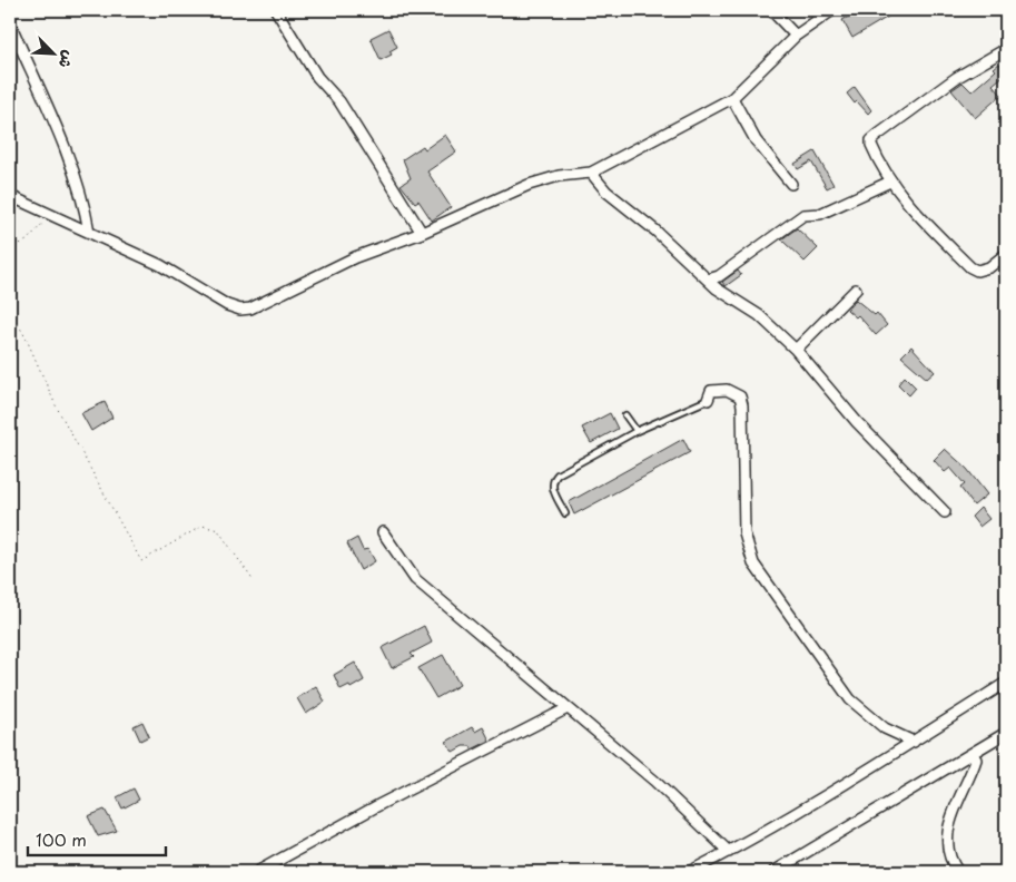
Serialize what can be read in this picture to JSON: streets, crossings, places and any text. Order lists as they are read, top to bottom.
{
  "scale_bar": "100 m",
  "north": "bottom right"
}
